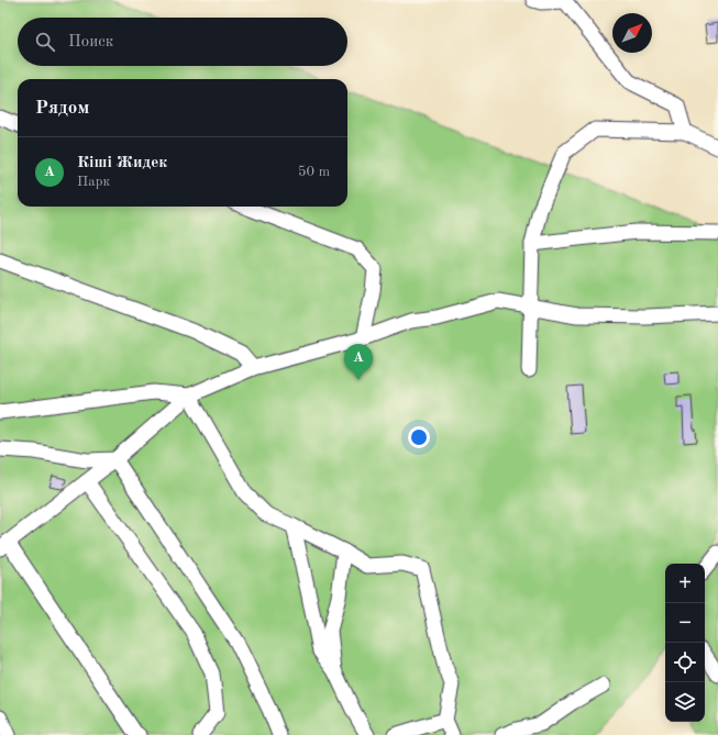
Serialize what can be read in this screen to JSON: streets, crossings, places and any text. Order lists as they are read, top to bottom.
{
  "north": "top right",
  "page": {
    "search": "Поиск",
    "heading": "Рядом",
    "list": [
      {
        "mark": "A",
        "name": "Кіші Жидек",
        "note": "Парк",
        "value": "50 m"
      }
    ],
    "pins": "A",
    "map_buttons": ["+", "−"]
  }
}
